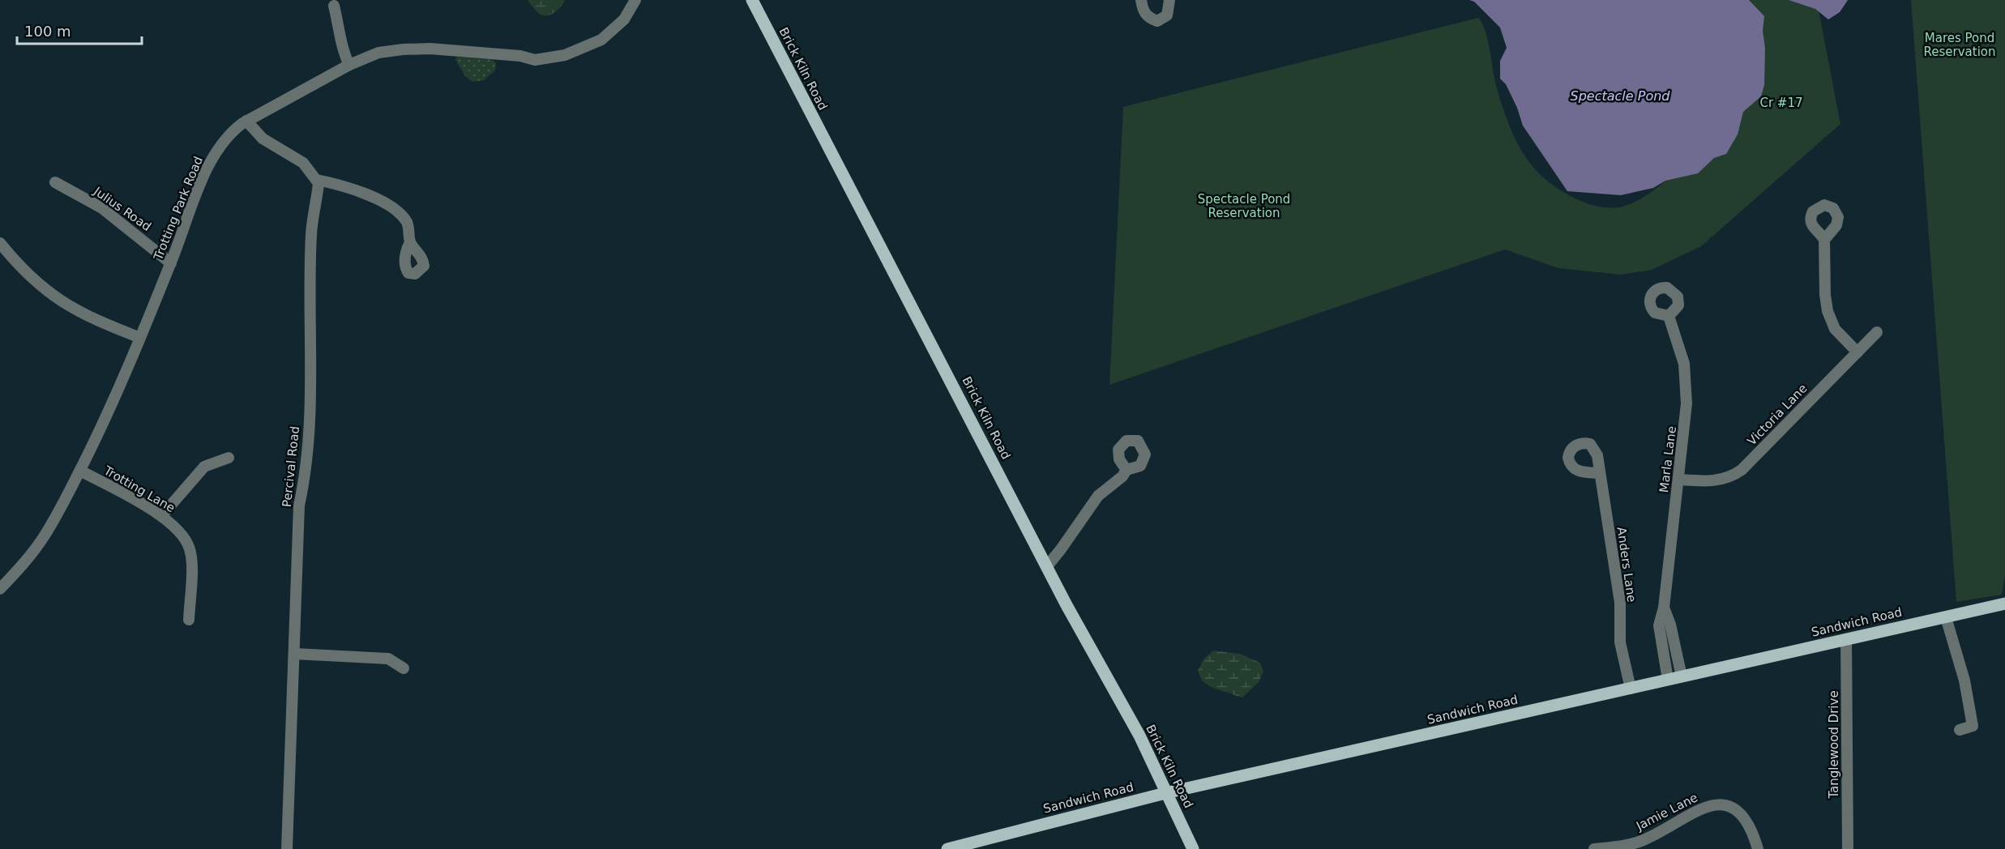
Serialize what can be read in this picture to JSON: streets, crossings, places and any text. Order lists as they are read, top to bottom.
{
  "streets": {
    "main road": ["Brick Kiln Road", "Sandwich Road"],
    "street": [
      "Trotting Park Road",
      "Julius Road",
      "Victoria Lane",
      "Marla Lane",
      "Percival Road",
      "Trotting Lane",
      "Anders Lane",
      "Tanglewood Drive",
      "Jamie Lane"
    ]
  },
  "crossings": [
    ["Brick Kiln Road", "Sandwich Road"],
    ["Trotting Park Road", "Julius Road"],
    ["Trotting Park Road", "Trotting Lane"],
    ["Victoria Lane", "Marla Lane"],
    ["Marla Lane", "Sandwich Road"],
    ["Anders Lane", "Sandwich Road"],
    ["Sandwich Road", "Tanglewood Drive"]
  ],
  "water": ["Spectacle Pond"],
  "parks": ["Mares Pond Reservation", "Cr #17", "Spectacle Pond Reservation"],
  "scale_bar": "100 m"
}
